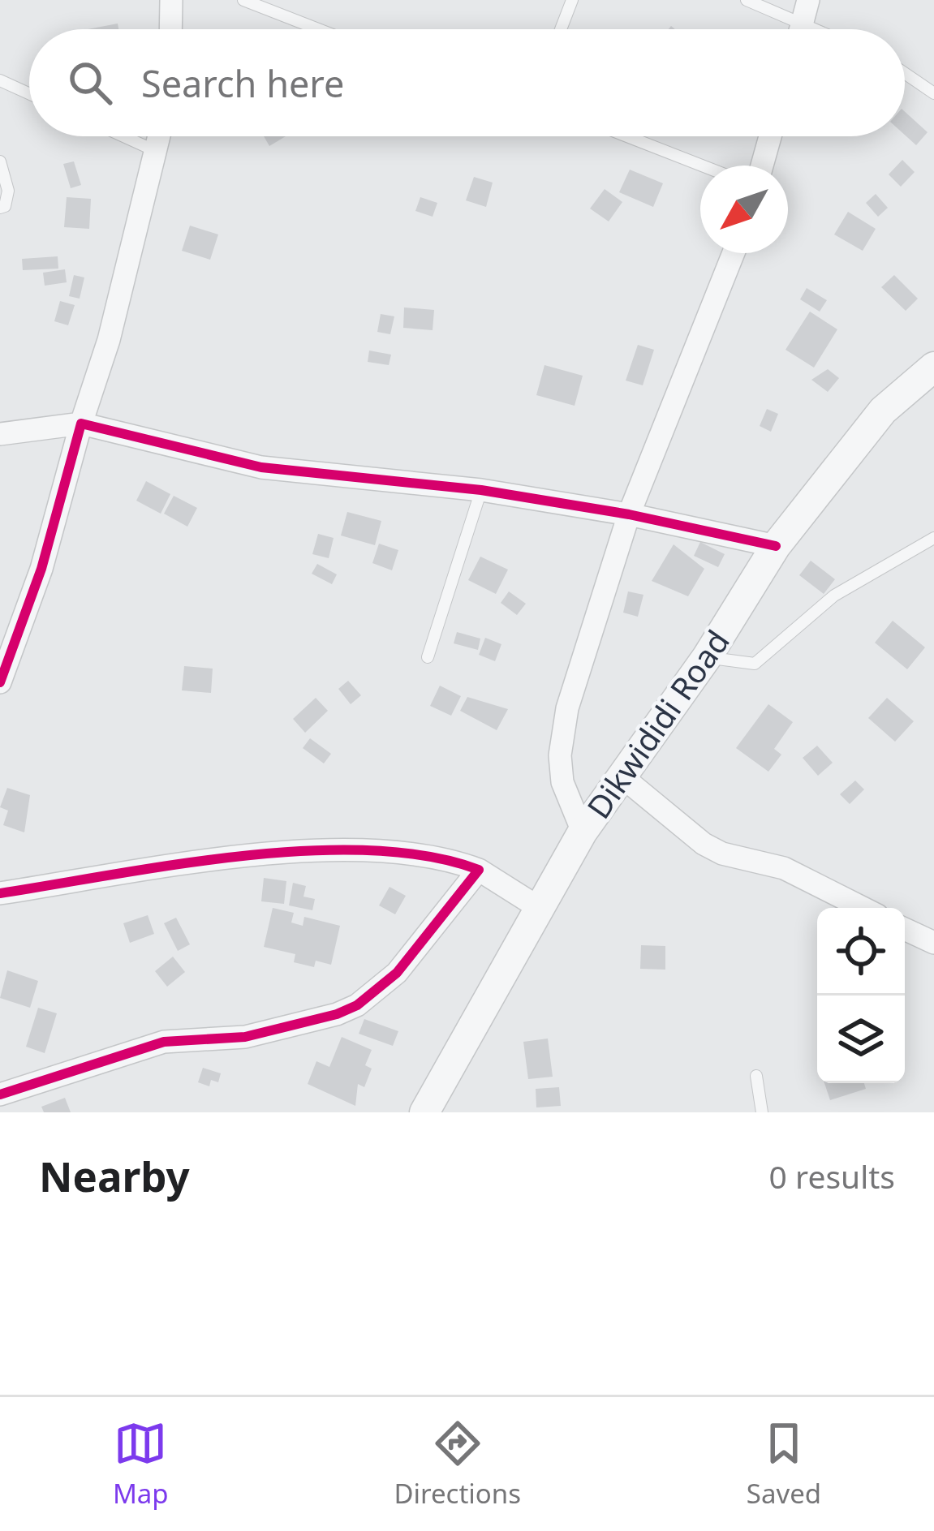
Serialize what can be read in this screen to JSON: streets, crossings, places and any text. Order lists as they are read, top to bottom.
{
  "streets": {
    "street": ["Dikwididi Road"]
  },
  "north": "bottom left",
  "page": {
    "search": "Search here",
    "heading": ["Nearby", "0 results"],
    "nav": ["Map", "Directions", "Saved"]
  }
}
